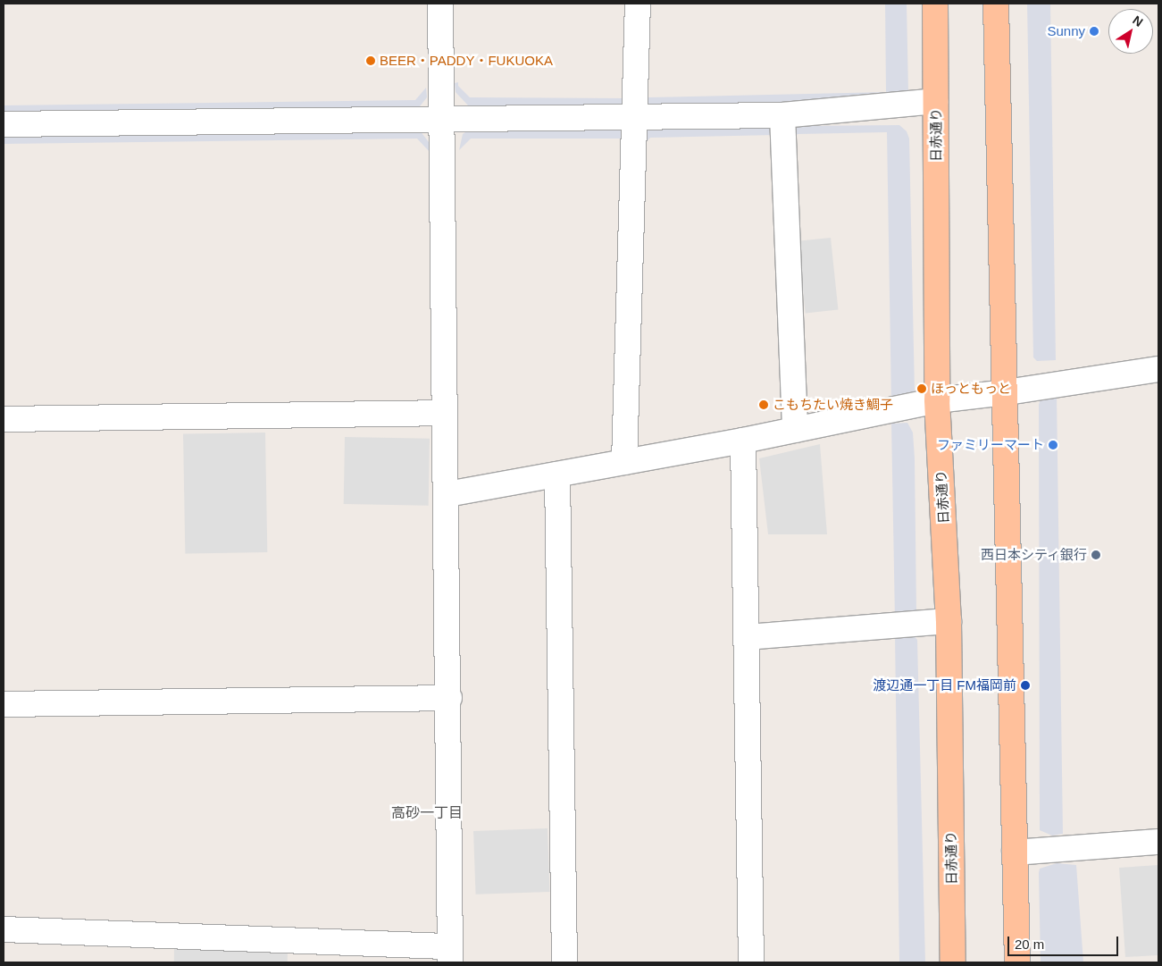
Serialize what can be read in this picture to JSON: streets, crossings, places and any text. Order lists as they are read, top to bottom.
{
  "streets": {
    "main road": ["日赤通り"]
  },
  "districts": ["高砂一丁目"],
  "places": [
    "Sunny",
    "BEER・PADDY・FUKUOKA",
    "ほっともっと",
    "こもちたい焼き鯛子",
    "ファミリーマート",
    "西日本シティ銀行",
    "渡辺通一丁目 FM福岡前"
  ],
  "scale_bar": "20 m",
  "north": "top right"
}
